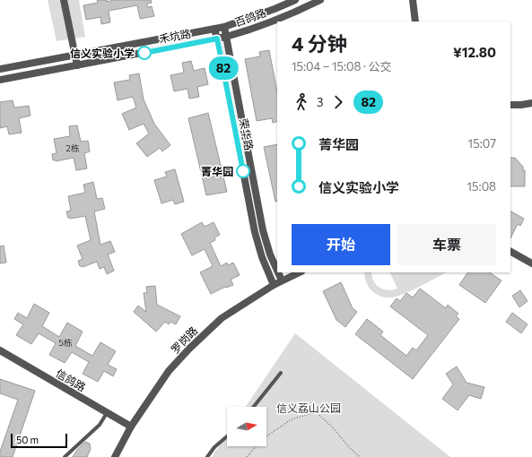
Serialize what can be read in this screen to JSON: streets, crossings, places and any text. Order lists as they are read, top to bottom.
{
  "streets": {
    "street": [
      "百鸽路",
      "禾坑路",
      "荣华路",
      "罗岗路",
      "信鸽路"
    ]
  },
  "crossings": [
    ["百鸽路", "禾坑路"],
    ["百鸽路", "荣华路"],
    ["禾坑路", "荣华路"],
    ["荣华路", "罗岗路"],
    ["罗岗路", "信鸽路"]
  ],
  "parks": ["信义荔山公园"],
  "places": ["信义实验小学", "菁华园"],
  "lines": ["bus line 82"],
  "house_numbers": ["2栋", "5栋"],
  "scale_bar": "50 m",
  "north": "right",
  "page": {
    "on_map": "82",
    "heading": ["4 分钟", "15:04 – 15:08 · 公交", "¥12.80"],
    "legs": ["3", "82"],
    "list": [
      {
        "name": "菁华园",
        "value": "15:07"
      },
      {
        "name": "信义实验小学",
        "value": "15:08"
      }
    ],
    "buttons": ["开始", "车票"],
    "scale": "50 m"
  }
}
